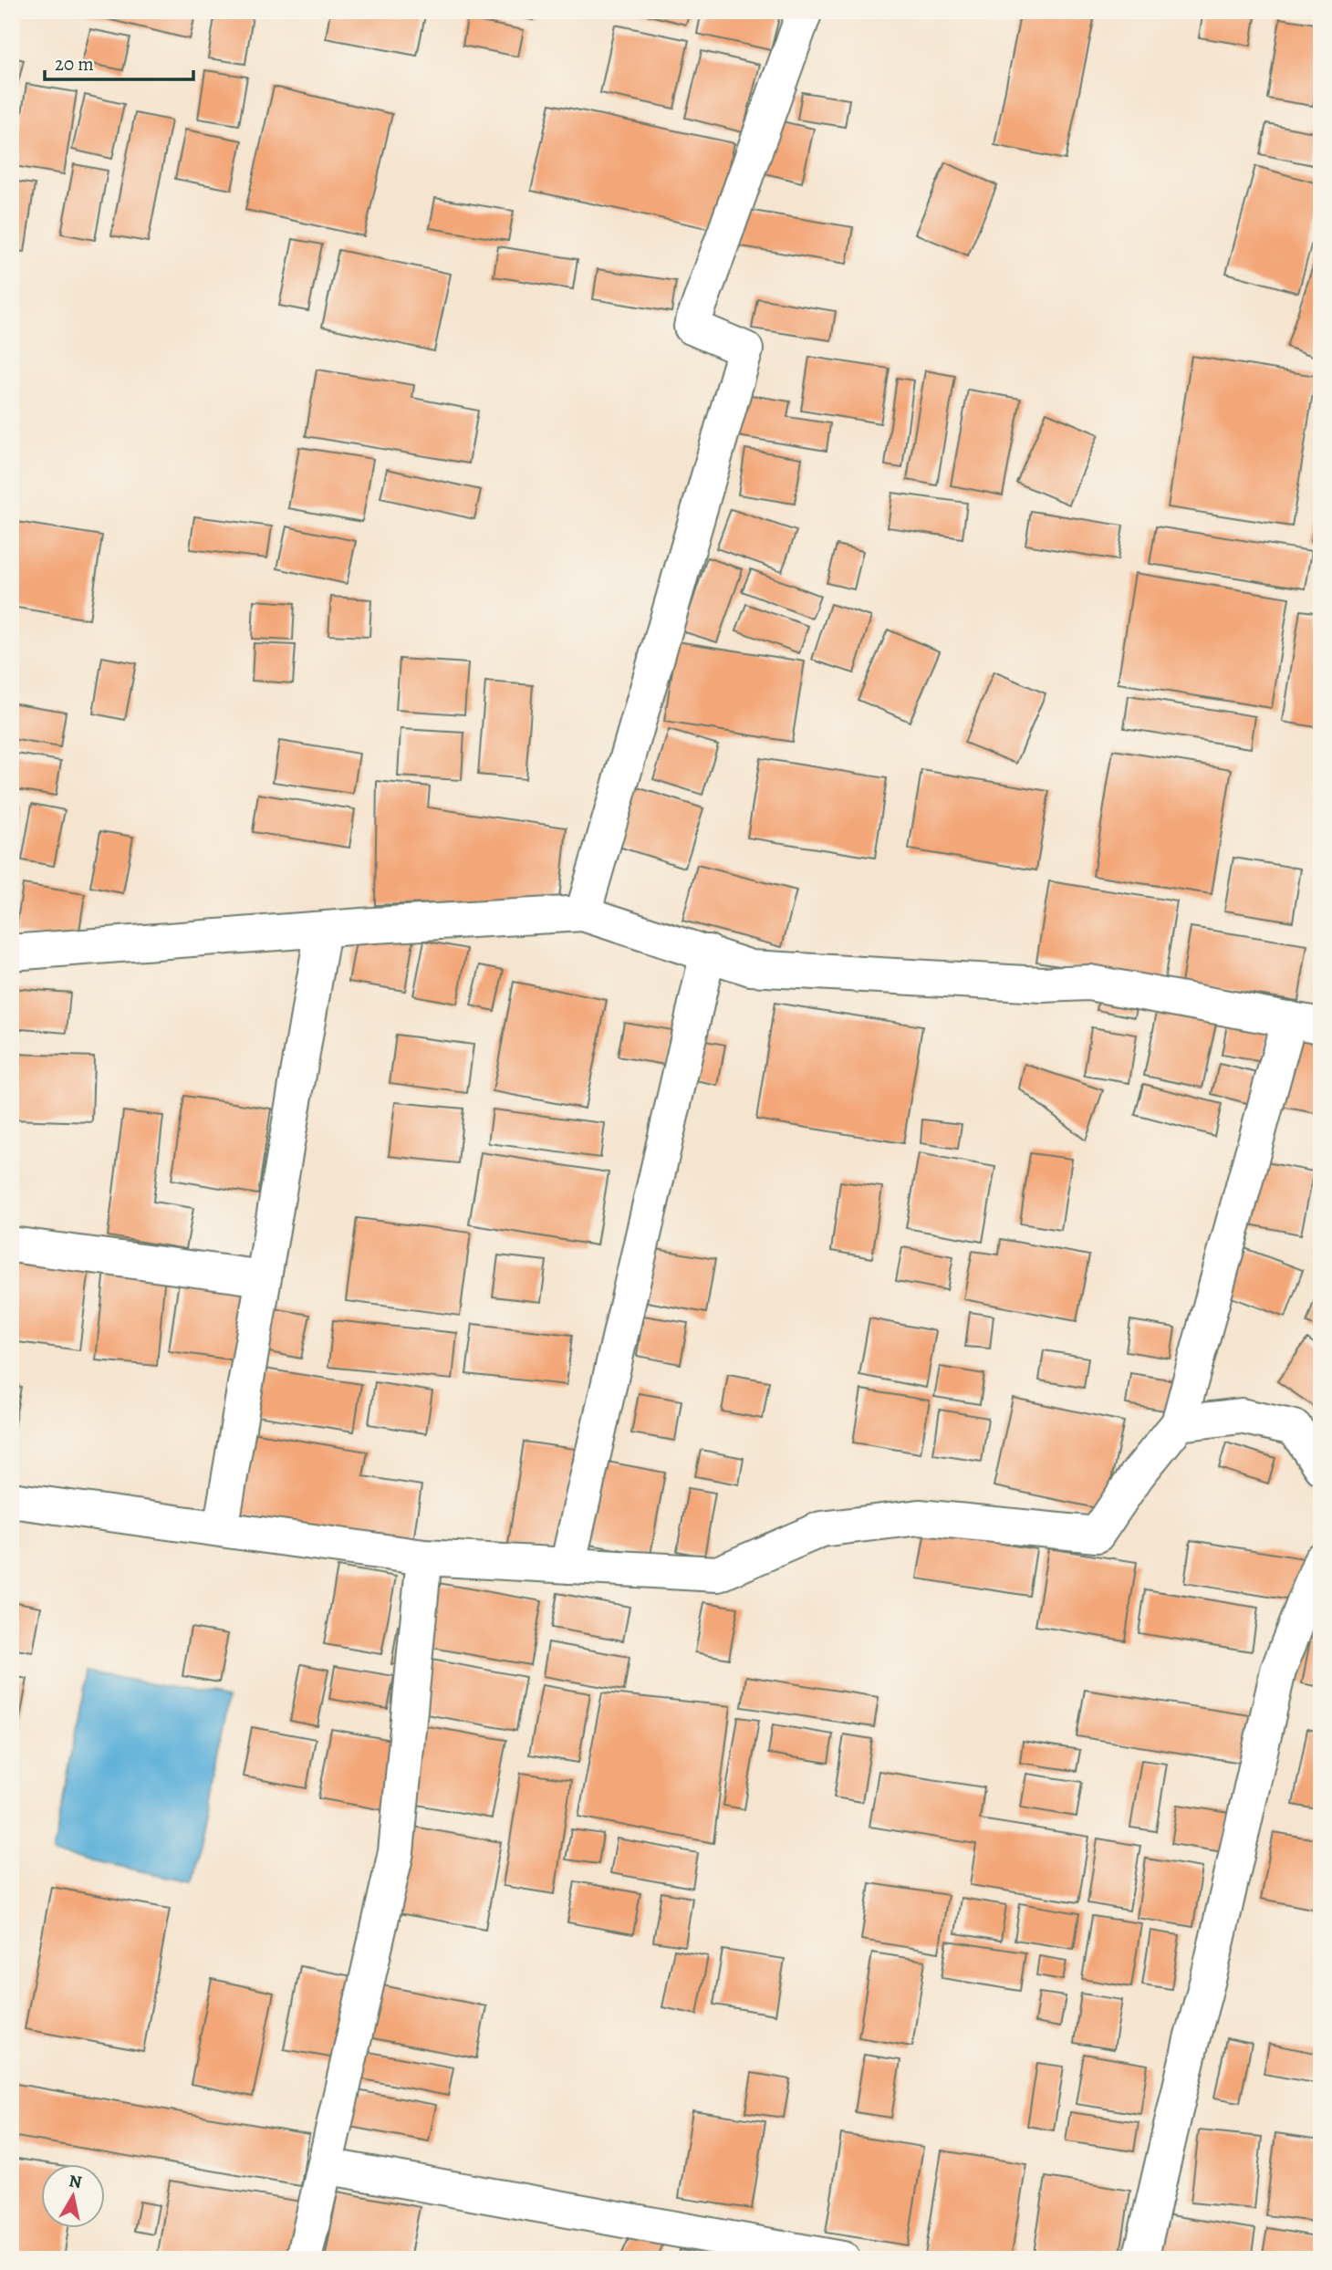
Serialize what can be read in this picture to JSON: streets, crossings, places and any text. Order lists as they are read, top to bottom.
{
  "scale_bar": "20 m",
  "north": "top"
}
